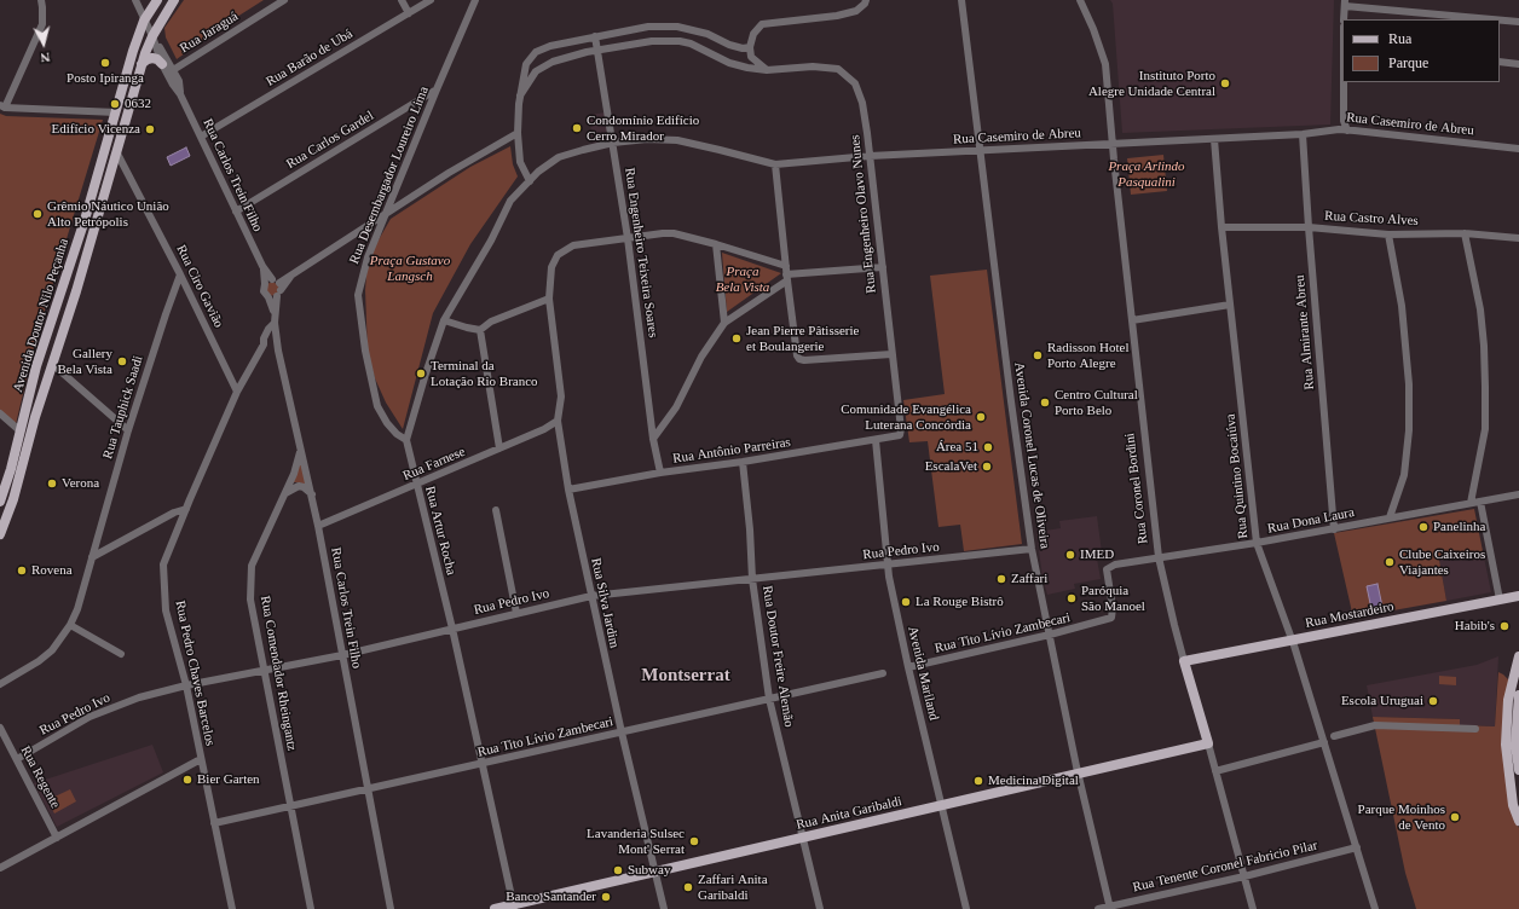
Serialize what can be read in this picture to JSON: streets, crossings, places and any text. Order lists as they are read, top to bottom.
{
  "streets": {
    "main road": [
      "Avenida Doutor Nilo Peçanha",
      "Rua Coronel Bordini",
      "Rua Mostardeiro",
      "Rua Anita Garibaldi"
    ],
    "street": [
      "Rua Jaraguá",
      "Rua Barão de Ubá",
      "Rua Casemiro de Abreu",
      "Rua Carlos Gardel",
      "Rua Carlos Trein Filho",
      "Rua Desembargador Loureiro Lima",
      "Rua Engenheiro Olavo Nunes",
      "Rua Castro Alves",
      "Rua Engenheiro Teixeira Soares",
      "Rua Ciro Gavião",
      "Rua Almirante Abreu",
      "Rua Tauphick Saadi",
      "Rua Antônio Parreiras",
      "Avenida Coronel Lucas de Oliveira",
      "Rua Farnese",
      "Rua Quintino Bocaiúva",
      "Rua Dona Laura",
      "Rua Artur Rocha",
      "Rua Pedro Ivo",
      "Rua Silva Jardim",
      "Rua Tito Lívio Zambecari",
      "Rua Doutor Freire Alemão",
      "Rua Pedro Chaves Barcelos",
      "Rua Comendador Rheingantz",
      "Avenida Mariland",
      "Rua Regente",
      "Rua Tenente Coronel Fabricio Pilar"
    ]
  },
  "crossings": [
    ["Rua Jaraguá", "Rua Carlos Trein Filho"],
    ["Rua Barão de Ubá", "Rua Carlos Trein Filho"],
    ["Rua Casemiro de Abreu", "Rua Engenheiro Olavo Nunes"],
    ["Rua Casemiro de Abreu", "Rua Engenheiro Teixeira Soares"],
    ["Rua Casemiro de Abreu", "Rua Almirante Abreu"],
    ["Rua Casemiro de Abreu", "Avenida Coronel Lucas de Oliveira"],
    ["Rua Casemiro de Abreu", "Rua Quintino Bocaiúva"],
    ["Rua Casemiro de Abreu", "Rua Coronel Bordini"],
    ["Rua Casemiro de Abreu", "Rua Artur Rocha"],
    ["Rua Carlos Gardel", "Rua Carlos Trein Filho"],
    ["Rua Carlos Gardel", "Rua Desembargador Loureiro Lima"],
    ["Rua Carlos Trein Filho", "Avenida Doutor Nilo Peçanha"],
    ["Rua Carlos Trein Filho", "Rua Farnese"],
    ["Rua Carlos Trein Filho", "Rua Pedro Ivo"],
    ["Rua Carlos Trein Filho", "Rua Tito Lívio Zambecari"],
    ["Rua Carlos Trein Filho", "Rua Pedro Chaves Barcelos"],
    ["Rua Carlos Trein Filho", "Rua Comendador Rheingantz"],
    ["Rua Desembargador Loureiro Lima", "Rua Artur Rocha"],
    ["Rua Engenheiro Olavo Nunes", "Rua Engenheiro Teixeira Soares"],
    ["Rua Engenheiro Olavo Nunes", "Rua Antônio Parreiras"],
    ["Rua Castro Alves", "Rua Almirante Abreu"],
    ["Rua Castro Alves", "Rua Quintino Bocaiúva"],
    ["Rua Engenheiro Teixeira Soares", "Rua Antônio Parreiras"],
    ["Rua Engenheiro Teixeira Soares", "Rua Silva Jardim"],
    ["Rua Ciro Gavião", "Avenida Doutor Nilo Peçanha"],
    ["Rua Ciro Gavião", "Rua Tauphick Saadi"],
    ["Rua Ciro Gavião", "Rua Pedro Chaves Barcelos"],
    ["Rua Almirante Abreu", "Rua Dona Laura"],
    ["Rua Antônio Parreiras", "Rua Silva Jardim"],
    ["Rua Antônio Parreiras", "Rua Doutor Freire Alemão"],
    ["Rua Antônio Parreiras", "Avenida Mariland"],
    ["Avenida Coronel Lucas de Oliveira", "Rua Pedro Ivo"],
    ["Avenida Coronel Lucas de Oliveira", "Rua Tito Lívio Zambecari"],
    ["Avenida Coronel Lucas de Oliveira", "Rua Anita Garibaldi"],
    ["Avenida Coronel Lucas de Oliveira", "Rua Tenente Coronel Fabricio Pilar"],
    ["Rua Farnese", "Rua Artur Rocha"],
    ["Rua Farnese", "Rua Silva Jardim"],
    ["Rua Quintino Bocaiúva", "Rua Dona Laura"],
    ["Rua Quintino Bocaiúva", "Rua Mostardeiro"],
    ["Rua Quintino Bocaiúva", "Rua Tenente Coronel Fabricio Pilar"],
    ["Rua Coronel Bordini", "Rua Dona Laura"],
    ["Rua Coronel Bordini", "Rua Mostardeiro"],
    ["Rua Coronel Bordini", "Rua Anita Garibaldi"],
    ["Rua Coronel Bordini", "Rua Tenente Coronel Fabricio Pilar"],
    ["Rua Dona Laura", "Rua Tito Lívio Zambecari"],
    ["Rua Artur Rocha", "Rua Pedro Ivo"],
    ["Rua Artur Rocha", "Rua Tito Lívio Zambecari"],
    ["Rua Artur Rocha", "Rua Anita Garibaldi"],
    ["Rua Pedro Ivo", "Rua Silva Jardim"],
    ["Rua Pedro Ivo", "Rua Doutor Freire Alemão"],
    ["Rua Pedro Ivo", "Rua Pedro Chaves Barcelos"],
    ["Rua Pedro Ivo", "Rua Comendador Rheingantz"],
    ["Rua Pedro Ivo", "Avenida Mariland"],
    ["Rua Pedro Ivo", "Rua Regente"],
    ["Rua Silva Jardim", "Rua Tito Lívio Zambecari"],
    ["Rua Silva Jardim", "Rua Anita Garibaldi"],
    ["Rua Tito Lívio Zambecari", "Rua Doutor Freire Alemão"],
    ["Rua Tito Lívio Zambecari", "Rua Pedro Chaves Barcelos"],
    ["Rua Tito Lívio Zambecari", "Rua Comendador Rheingantz"],
    ["Rua Tito Lívio Zambecari", "Avenida Mariland"],
    ["Rua Doutor Freire Alemão", "Rua Anita Garibaldi"],
    ["Avenida Mariland", "Rua Anita Garibaldi"]
  ],
  "districts": ["Montserrat"],
  "parks": ["Praça Arlindo Pasqualini", "Praça Gustavo Langsch", "Praça Bela Vista"],
  "places": [
    "Posto Ipiranga",
    "Instituto Porto Alegre Unidade Central",
    "0632",
    "Condomínio Edifício Cerro Mirador",
    "Edifício Vicenza",
    "Grêmio Náutico União Alto Petrópolis",
    "Jean Pierre Pâtisserie et Boulangerie",
    "Radisson Hotel Porto Alegre",
    "Gallery Bela Vista",
    "Terminal da Lotação Rio Branco",
    "Centro Cultural Porto Belo",
    "Comunidade Evangélica Luterana Concórdia",
    "Área 51",
    "EscalaVet",
    "Verona",
    "Panelinha",
    "IMED",
    "Clube Caixeiros Viajantes",
    "Rovena",
    "Zaffari",
    "Paróquia São Manoel",
    "La Rouge Bistrô",
    "Habib's",
    "Escola Uruguai",
    "Bier Garten",
    "Medicina Digital",
    "Parque Moinhos de Vento",
    "Lavanderia Sulsec Mont' Serrat",
    "Subway",
    "Zaffari Anita Garibaldi",
    "Banco Santander"
  ],
  "legend": ["Rua", "Parque"],
  "north": "bottom"
}
